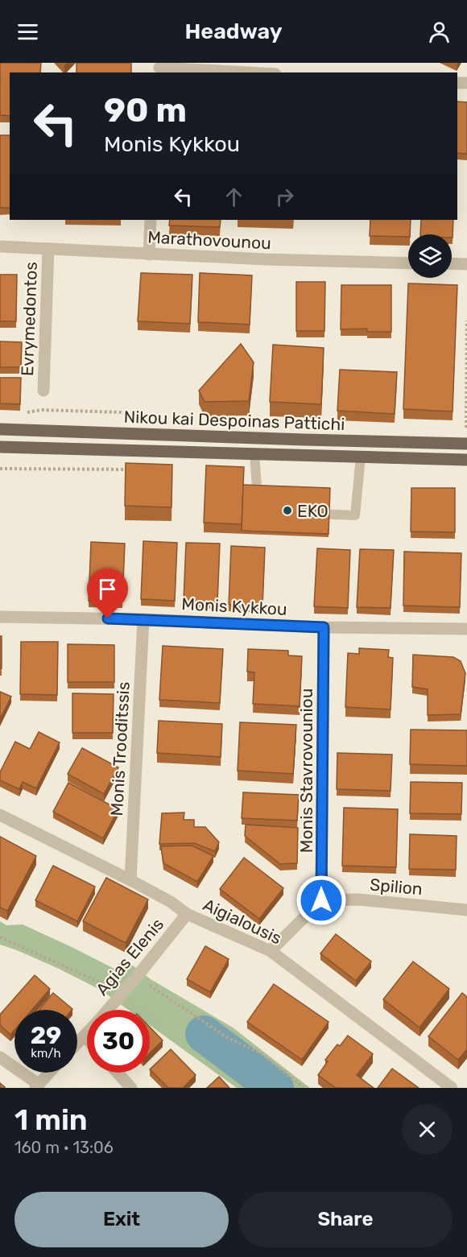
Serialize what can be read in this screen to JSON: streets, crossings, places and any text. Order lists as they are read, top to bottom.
{
  "streets": {
    "main road": ["Nikou kai Despoinas Pattichi"],
    "street": [
      "Marathovounou",
      "Evrymedontos",
      "Monis Kykkou",
      "Monis Trooditssis",
      "Monis Stavrovouniou",
      "Spilion",
      "Aigialousis",
      "Agias Elenis"
    ]
  },
  "crossings": [
    ["Marathovounou", "Evrymedontos"],
    ["Monis Kykkou", "Monis Trooditssis"],
    ["Monis Kykkou", "Monis Stavrovouniou"],
    ["Monis Trooditssis", "Aigialousis"],
    ["Monis Stavrovouniou", "Spilion"],
    ["Aigialousis", "Agias Elenis"]
  ],
  "places": ["EKO"],
  "page": {
    "header": "Headway",
    "turn": ["90 m", "Monis Kykkou"],
    "speed": "29 km/h",
    "limit": "30",
    "heading": ["1 min", "160 m · 13:06"],
    "buttons": ["Exit", "Share"]
  }
}
